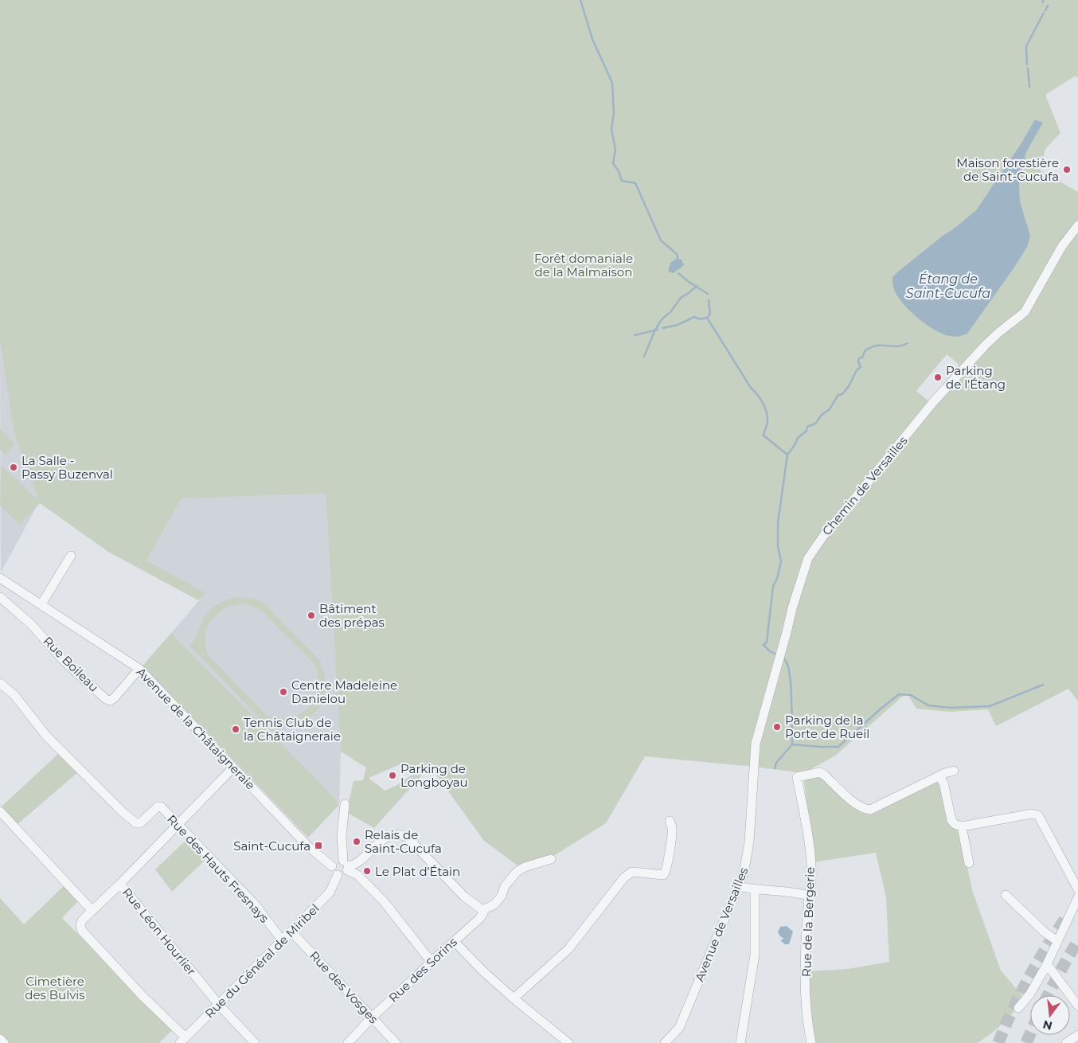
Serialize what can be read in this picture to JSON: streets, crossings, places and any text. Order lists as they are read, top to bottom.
{
  "streets": {
    "street": [
      "Chemin de Versailles",
      "Rue Boileau",
      "Avenue de la Châtaigneraie",
      "Rue des Hauts Fresnays",
      "Rue de la Bergerie",
      "Avenue de Versailles",
      "Rue Léon Hourlier",
      "Rue du Général de Miribel",
      "Rue des Sorins",
      "Rue des Vosges"
    ]
  },
  "crossings": [
    ["Chemin de Versailles", "Avenue de Versailles"],
    ["Rue Boileau", "Avenue de la Châtaigneraie"],
    ["Avenue de la Châtaigneraie", "Rue du Général de Miribel"],
    ["Avenue de la Châtaigneraie", "Rue des Sorins"],
    ["Rue des Hauts Fresnays", "Rue du Général de Miribel"],
    ["Rue Léon Hourlier", "Rue du Général de Miribel"],
    ["Rue du Général de Miribel", "Rue des Vosges"],
    ["Rue des Sorins", "Rue des Vosges"]
  ],
  "water": ["Étang de Saint-Cucufa"],
  "parks": ["Forêt domaniale de la Malmaison", "Cimetière des Bulvis"],
  "places": {
    "other": [
      "Maison forestière de Saint-Cucufa",
      "Parking de l'Étang",
      "La Salle - Passy Buzenval",
      "Bâtiment des prépas",
      "Centre Madeleine Danielou",
      "Parking de la Porte de Rueil",
      "Tennis Club de la Châtaigneraie",
      "Parking de Longboyau",
      "Relais de Saint-Cucufa",
      "Le Plat d'Étain"
    ],
    "transit": ["Saint-Cucufa"]
  },
  "north": "bottom"
}
